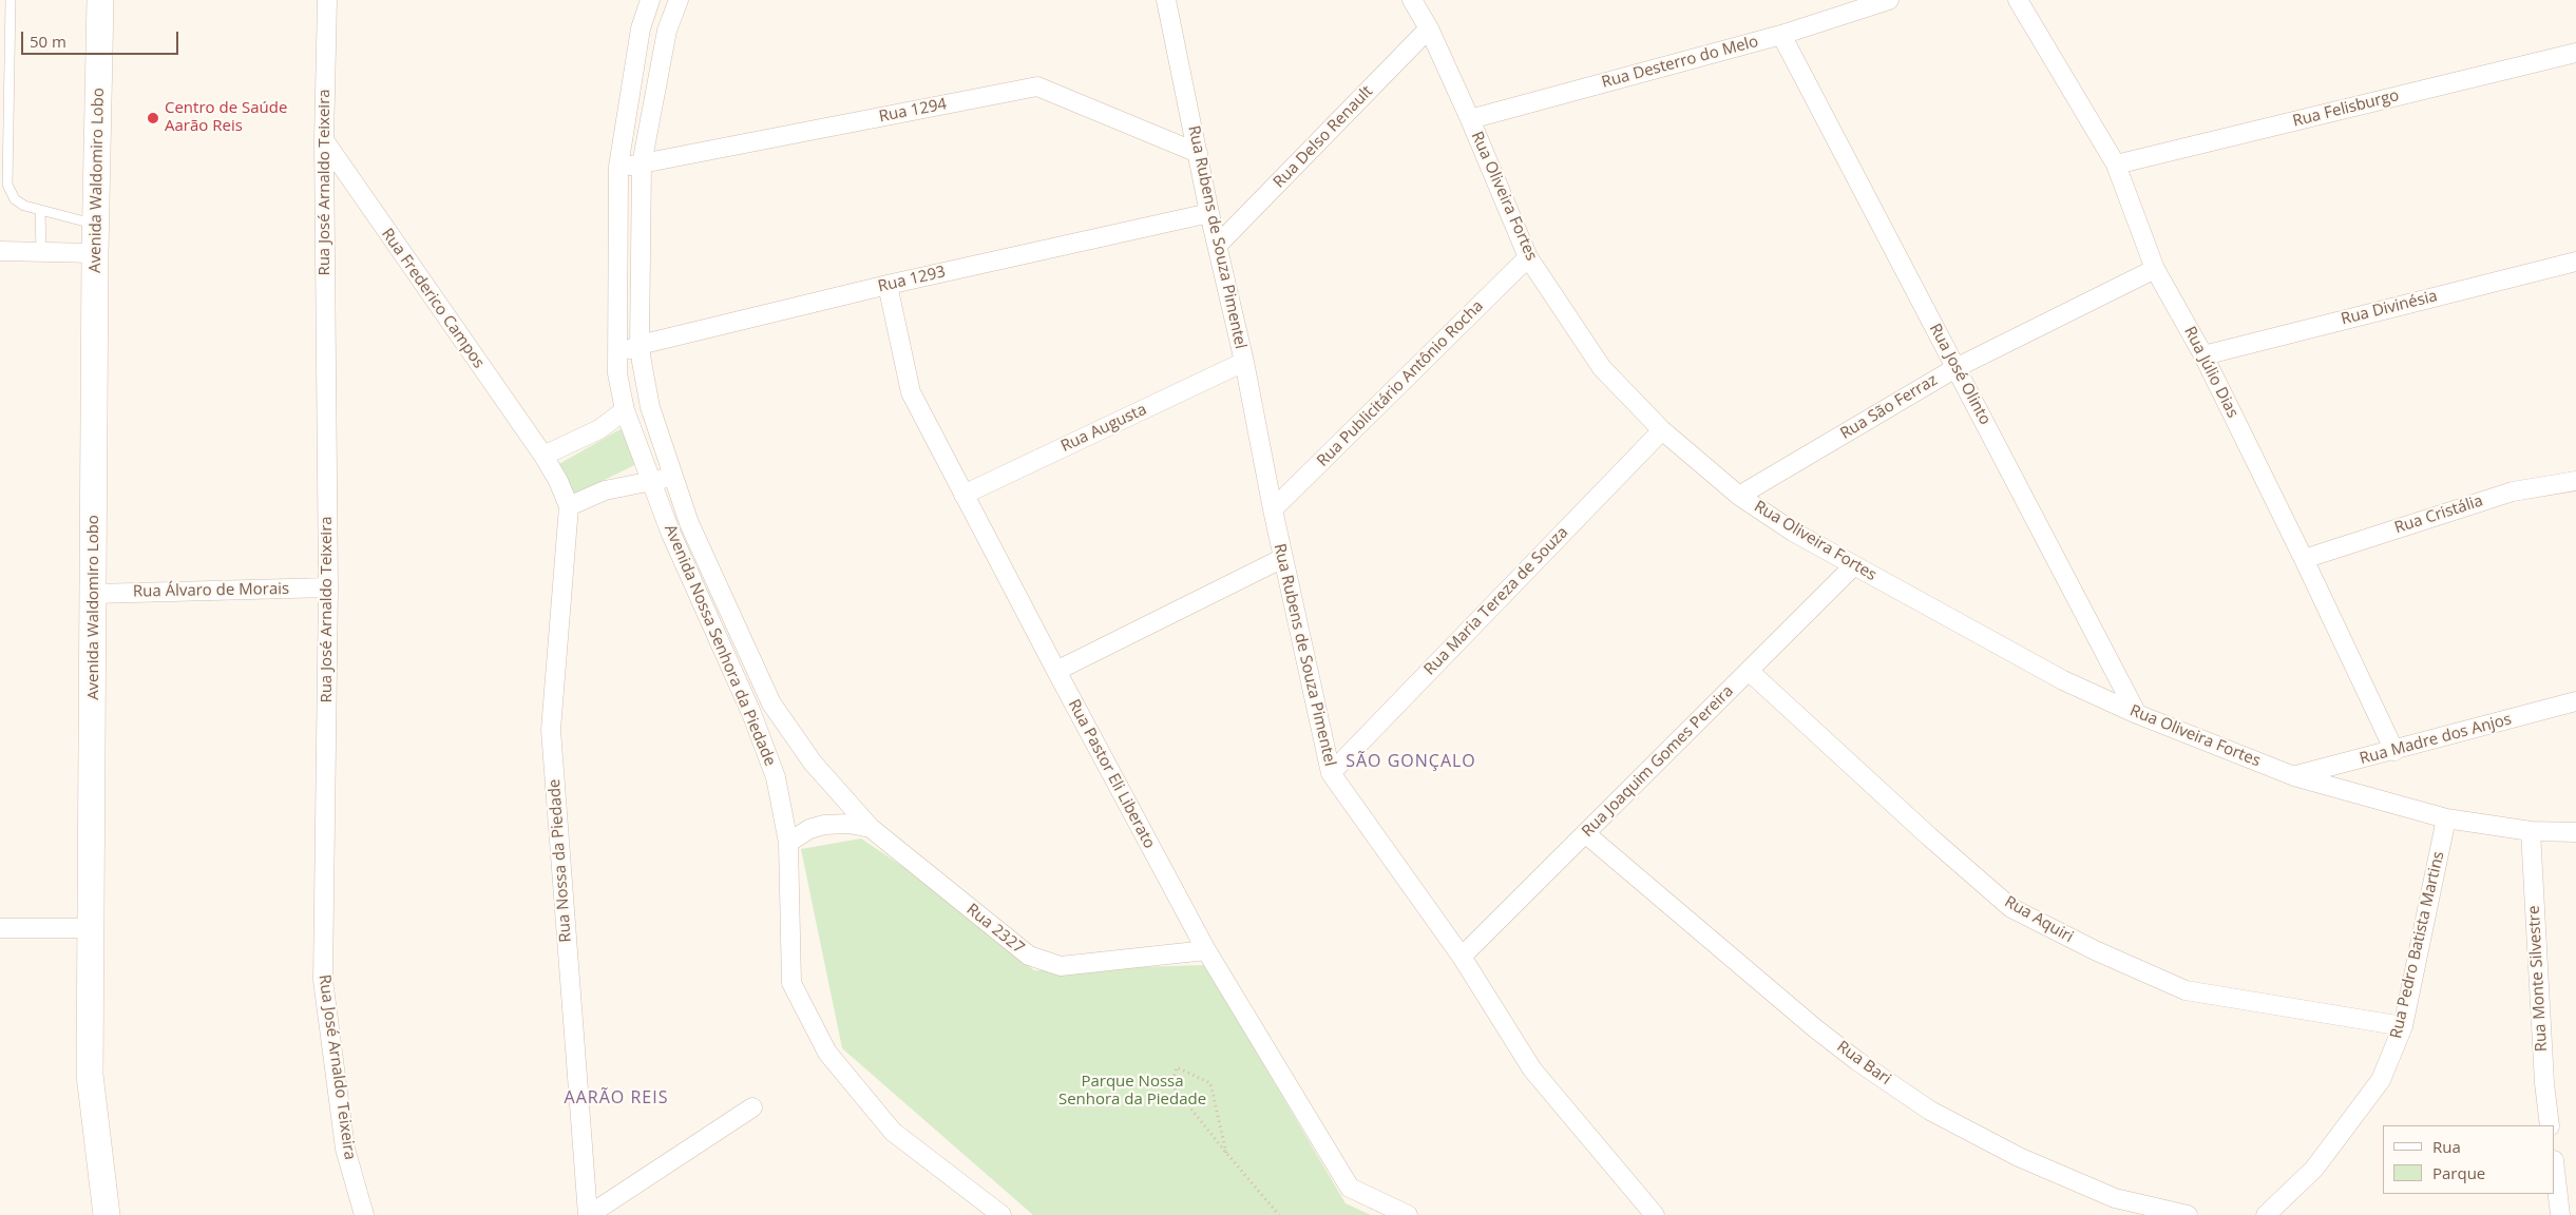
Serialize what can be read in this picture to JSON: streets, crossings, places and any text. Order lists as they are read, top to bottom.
{
  "streets": {
    "main road": ["Avenida Waldomiro Lobo"],
    "street": [
      "Rua Desterro do Melo",
      "Rua Felisburgo",
      "Rua 1294",
      "Rua Delso Renault",
      "Rua José Arnaldo Teixeira",
      "Rua Oliveira Fortes",
      "Rua Rubens de Souza Pimentel",
      "Rua 1293",
      "Rua Frederico Campos",
      "Rua Divinésia",
      "Rua Júlio Dias",
      "Rua José Olinto",
      "Rua Publicitário Antônio Rocha",
      "Rua São Ferraz",
      "Rua Augusta",
      "Rua Cristália",
      "Rua Álvaro de Morais",
      "Rua Maria Tereza de Souza",
      "Avenida Nossa Senhora da Piedade",
      "Rua Madre dos Anjos",
      "Rua Joaquim Gomes Pereira",
      "Rua Pastor Eli Liberato",
      "Rua Nossa da Piedade",
      "Rua Aquiri",
      "Rua 2327",
      "Rua Pedro Batista Martins",
      "Rua Monte Silvestre",
      "Rua Bari"
    ]
  },
  "crossings": [
    ["Rua Desterro do Melo", "Rua Oliveira Fortes"],
    ["Rua Desterro do Melo", "Rua José Olinto"],
    ["Rua Felisburgo", "Rua Júlio Dias"],
    ["Rua 1294", "Rua Rubens de Souza Pimentel"],
    ["Rua 1294", "Avenida Nossa Senhora da Piedade"],
    ["Rua Delso Renault", "Rua Oliveira Fortes"],
    ["Rua Delso Renault", "Rua Rubens de Souza Pimentel"],
    ["Avenida Waldomiro Lobo", "Rua Álvaro de Morais"],
    ["Rua José Arnaldo Teixeira", "Rua Frederico Campos"],
    ["Rua José Arnaldo Teixeira", "Rua Álvaro de Morais"],
    ["Rua Oliveira Fortes", "Rua José Olinto"],
    ["Rua Oliveira Fortes", "Rua Publicitário Antônio Rocha"],
    ["Rua Oliveira Fortes", "Rua São Ferraz"],
    ["Rua Oliveira Fortes", "Rua Maria Tereza de Souza"],
    ["Rua Oliveira Fortes", "Rua Madre dos Anjos"],
    ["Rua Oliveira Fortes", "Rua Joaquim Gomes Pereira"],
    ["Rua Oliveira Fortes", "Rua Pedro Batista Martins"],
    ["Rua Oliveira Fortes", "Rua Monte Silvestre"],
    ["Rua Rubens de Souza Pimentel", "Rua 1293"],
    ["Rua Rubens de Souza Pimentel", "Rua Publicitário Antônio Rocha"],
    ["Rua Rubens de Souza Pimentel", "Rua Augusta"],
    ["Rua Rubens de Souza Pimentel", "Rua Maria Tereza de Souza"],
    ["Rua Rubens de Souza Pimentel", "Rua Joaquim Gomes Pereira"],
    ["Rua 1293", "Avenida Nossa Senhora da Piedade"],
    ["Rua 1293", "Rua Pastor Eli Liberato"],
    ["Rua Frederico Campos", "Rua Nossa da Piedade"],
    ["Rua Divinésia", "Rua Júlio Dias"],
    ["Rua Júlio Dias", "Rua São Ferraz"],
    ["Rua Júlio Dias", "Rua Cristália"],
    ["Rua Júlio Dias", "Rua Madre dos Anjos"],
    ["Rua José Olinto", "Rua São Ferraz"],
    ["Rua Augusta", "Rua Pastor Eli Liberato"],
    ["Avenida Nossa Senhora da Piedade", "Rua 2327"],
    ["Rua Joaquim Gomes Pereira", "Rua Aquiri"],
    ["Rua Joaquim Gomes Pereira", "Rua Bari"],
    ["Rua Pastor Eli Liberato", "Rua 2327"],
    ["Rua Aquiri", "Rua Pedro Batista Martins"]
  ],
  "districts": ["SÃO GONÇALO", "AARÃO REIS"],
  "parks": ["Parque Nossa Senhora da Piedade"],
  "places": ["Centro de Saúde Aarão Reis"],
  "legend": ["Rua", "Parque"],
  "scale_bar": "50 m"
}
